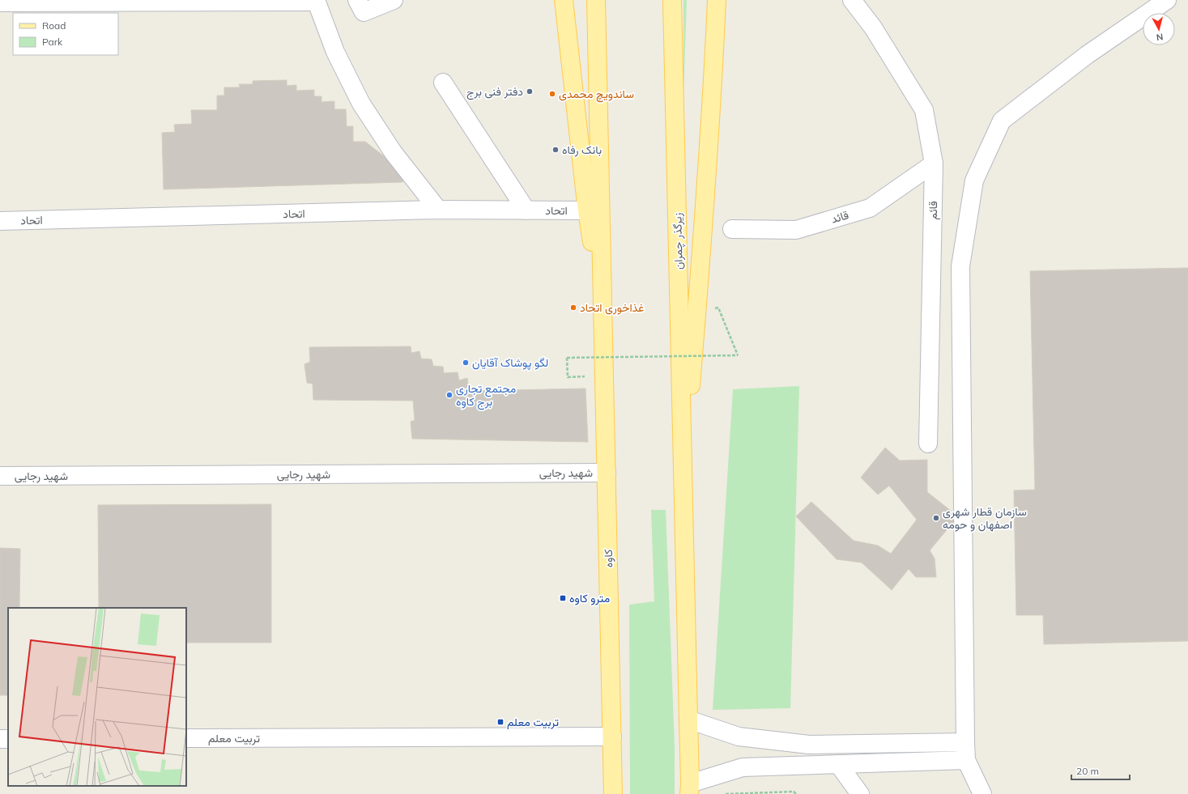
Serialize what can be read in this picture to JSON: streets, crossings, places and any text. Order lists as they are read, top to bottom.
{
  "streets": {
    "main road": ["زیرگذر چمران", "کاوه"],
    "street": [
      "اتحاد",
      "قائم",
      "قائد",
      "شهید رجایی",
      "تربیت معلم"
    ]
  },
  "crossings": [
    ["قائم", "قائد"],
    ["شهید رجایی", "کاوه"],
    ["کاوه", "تربیت معلم"]
  ],
  "places": {
    "other": [
      "دفتر فنی برج",
      "ساندویچ محمدی",
      "بانک رفاه",
      "غذاخوری اتحاد",
      "لگو پوشاک آقایان",
      "مجتمع تجاری برج کاوه",
      "سازمان قطار شهری اصفهان و حومه"
    ],
    "transit": ["مترو کاوه", "تربیت معلم"]
  },
  "legend": ["Road", "Park"],
  "scale_bar": "20 m",
  "north": "bottom"
}
